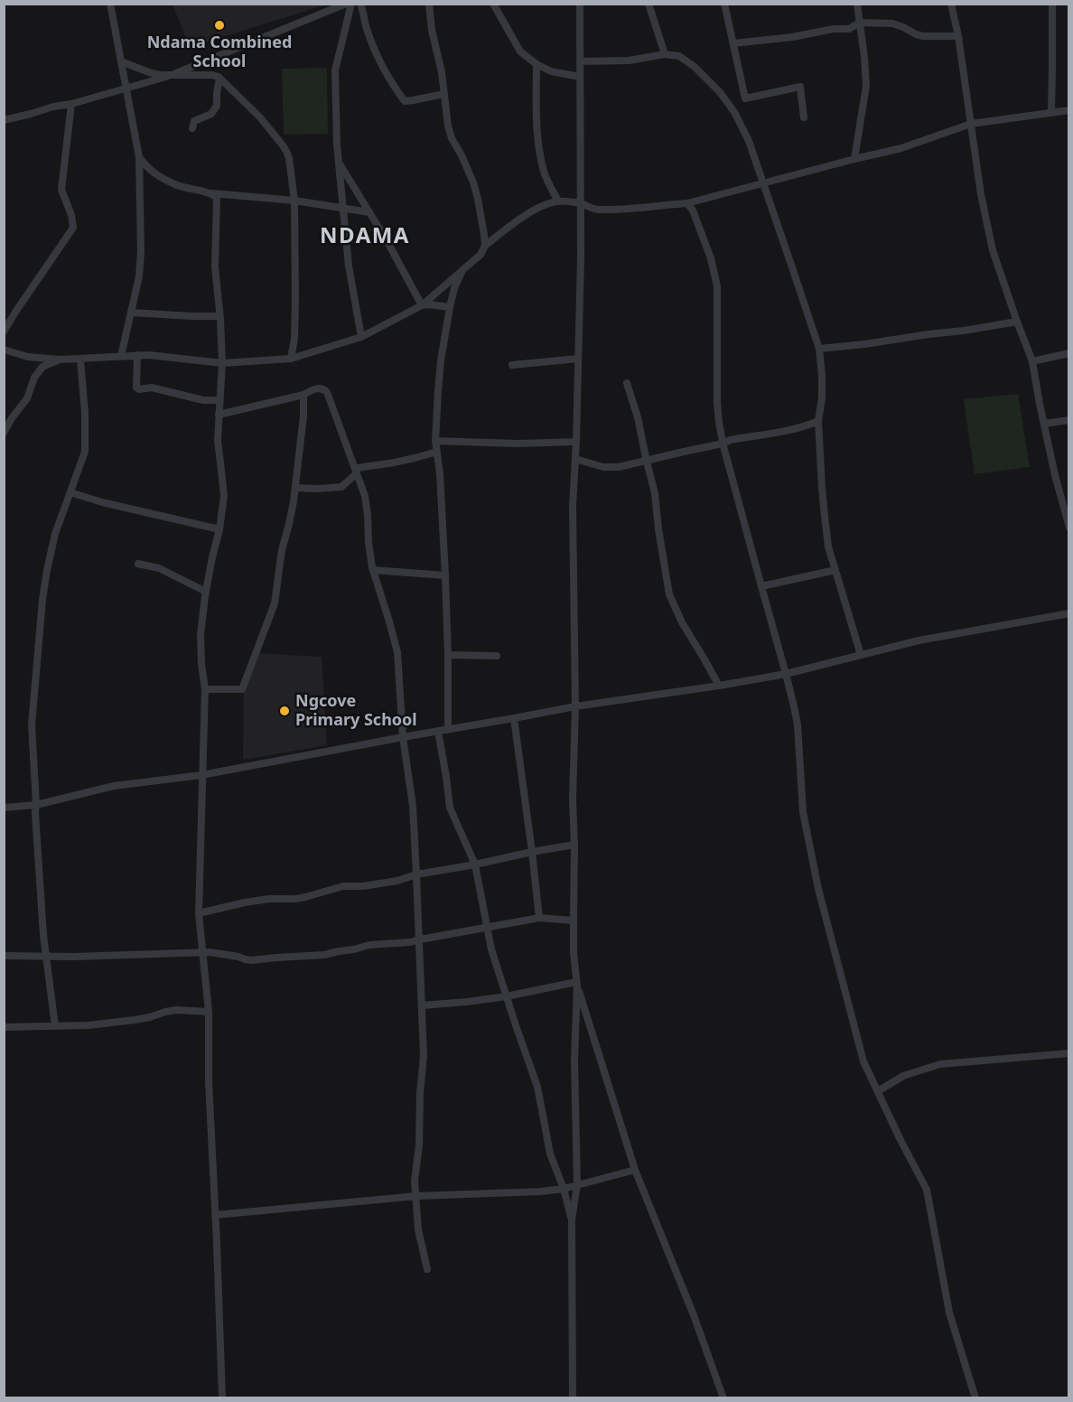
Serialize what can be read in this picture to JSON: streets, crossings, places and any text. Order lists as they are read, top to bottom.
{
  "districts": ["NDAMA"],
  "places": ["Ndama Combined School", "Ngcove Primary School"]
}
